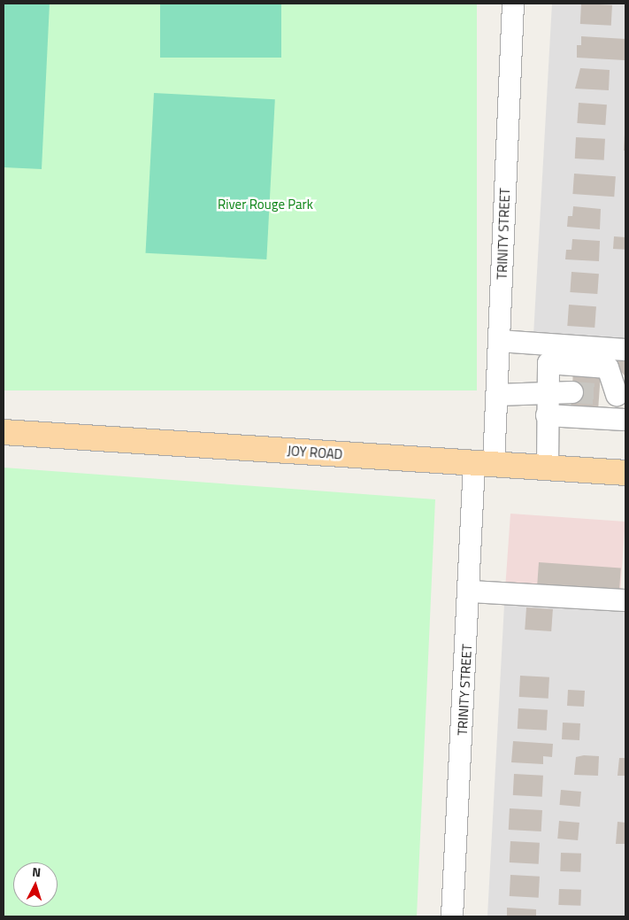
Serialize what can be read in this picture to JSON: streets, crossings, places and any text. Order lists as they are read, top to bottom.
{
  "streets": {
    "main road": ["JOY ROAD"],
    "street": ["TRINITY STREET"]
  },
  "crossings": [
    ["TRINITY STREET", "JOY ROAD"]
  ],
  "parks": ["River Rouge Park"],
  "north": "top"
}
